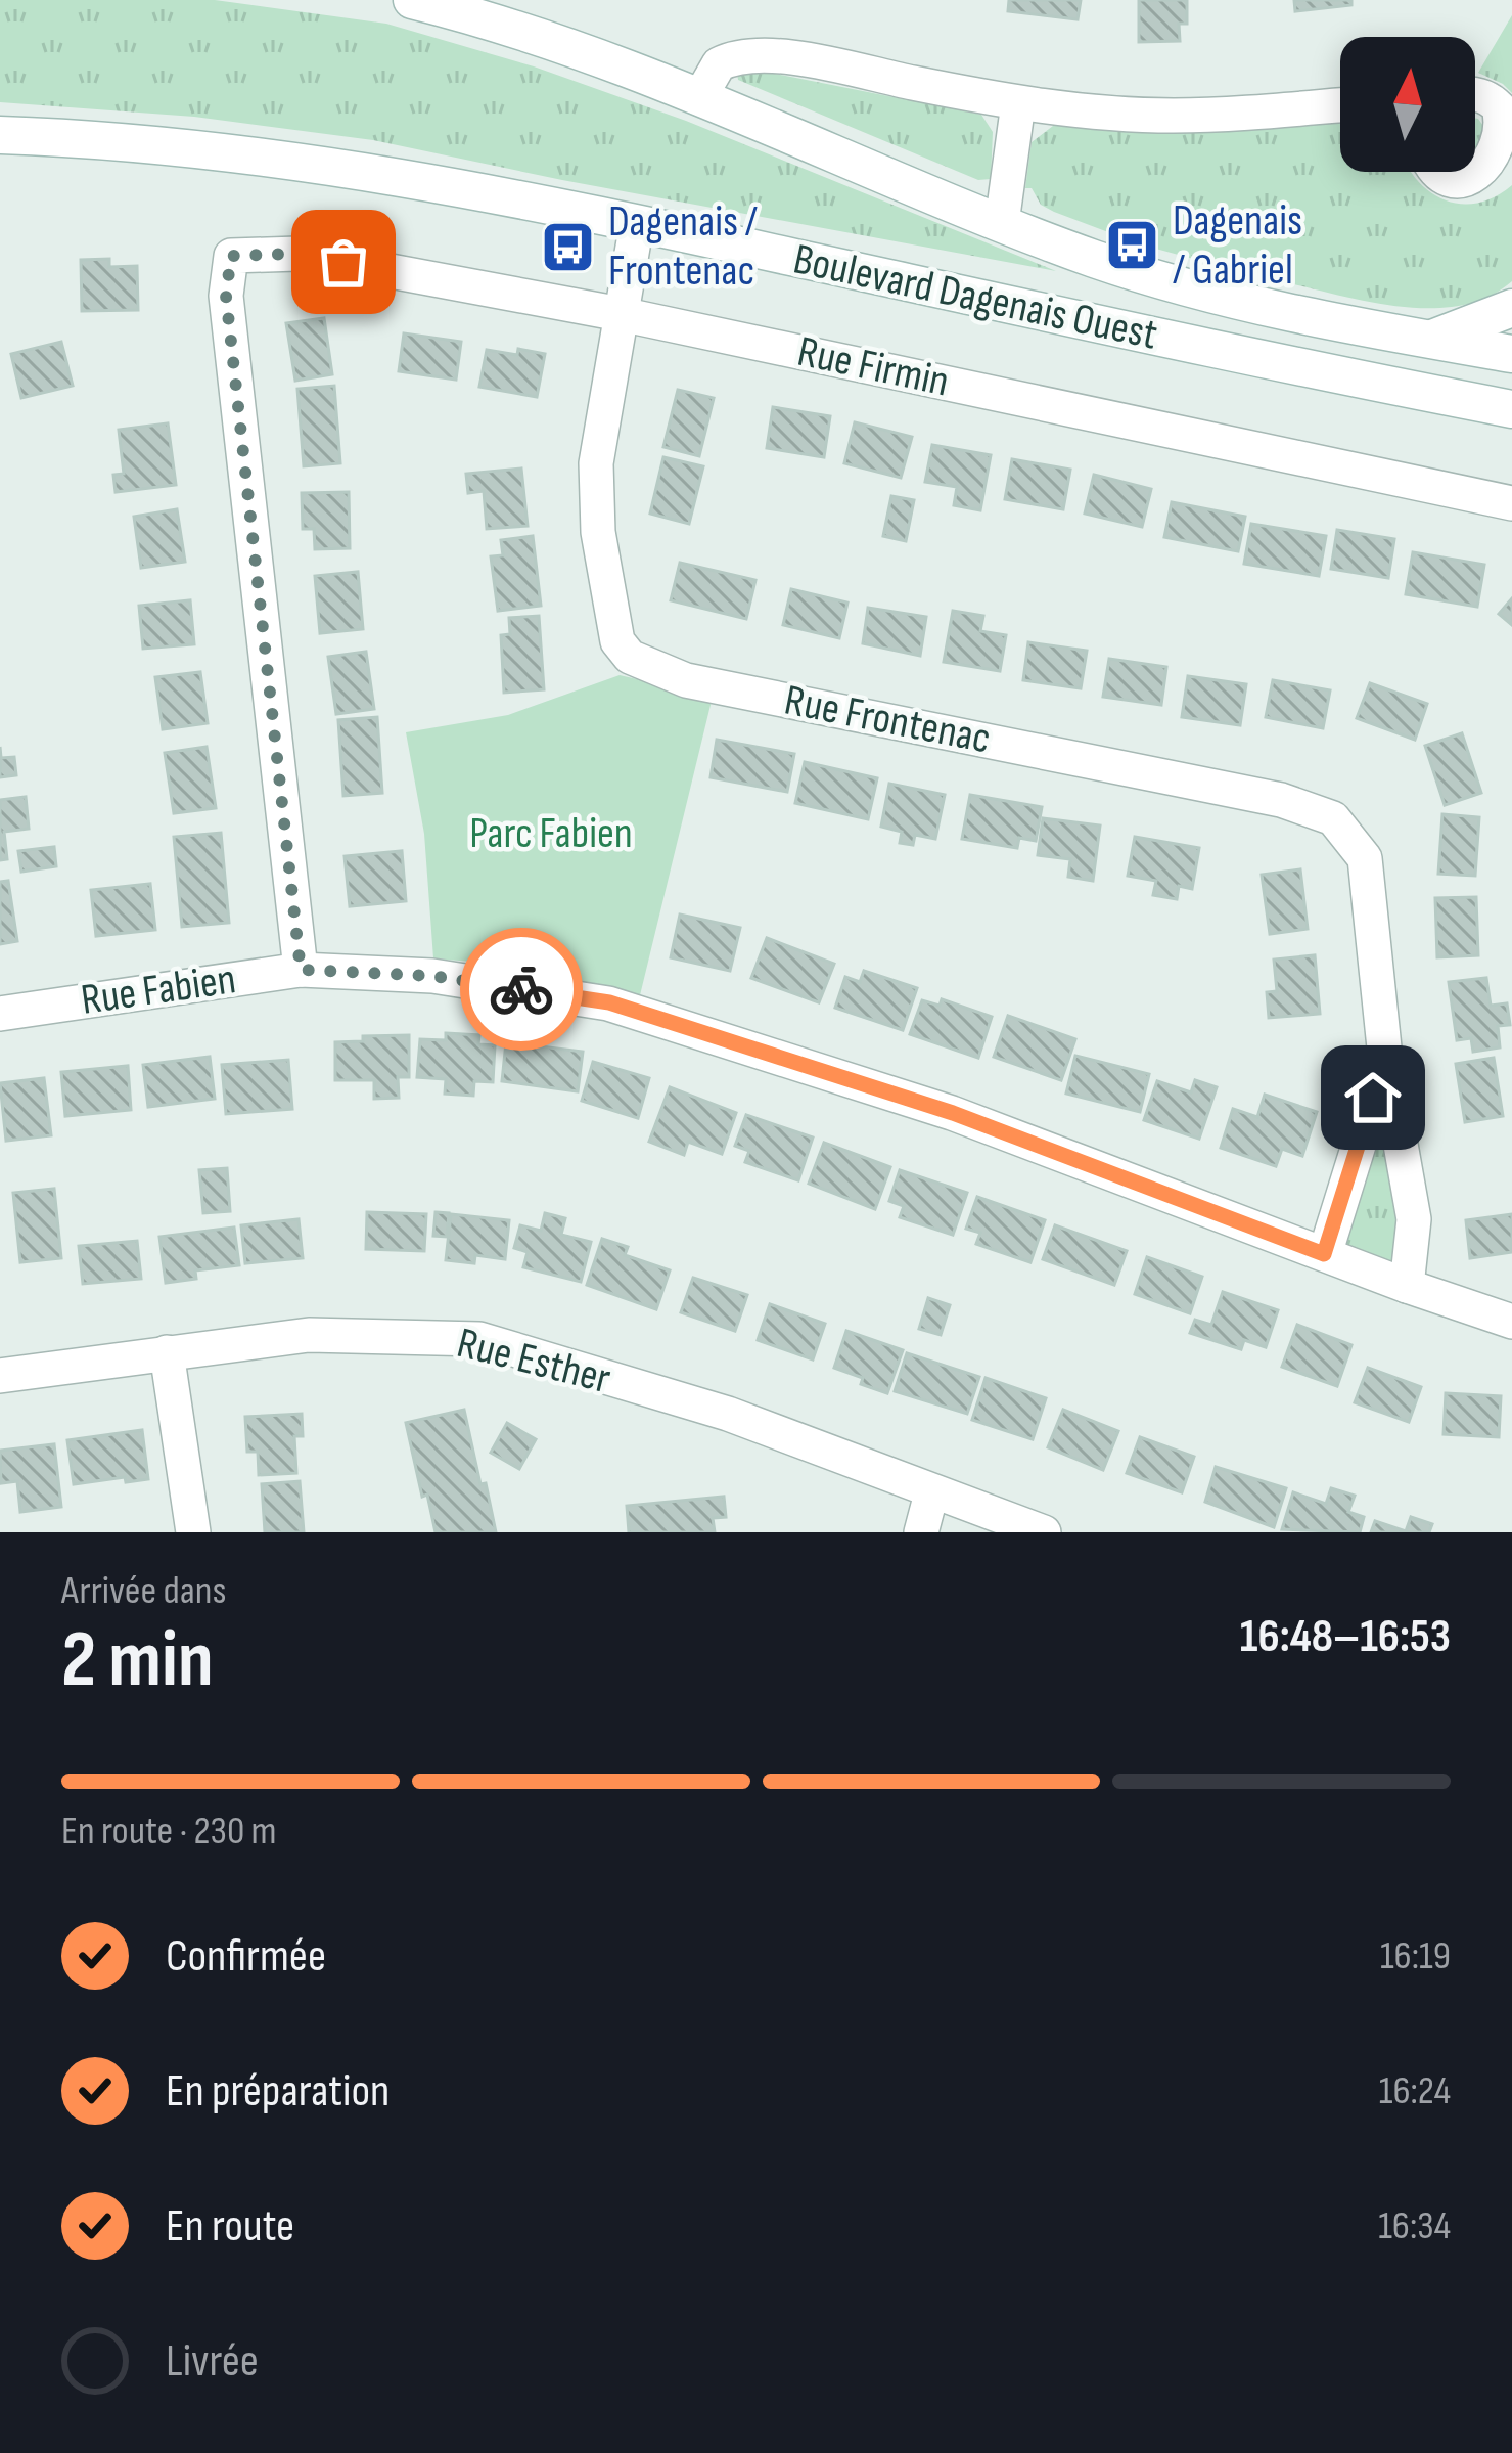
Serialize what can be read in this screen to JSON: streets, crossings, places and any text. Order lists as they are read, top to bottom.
{
  "streets": {
    "main road": ["Boulevard Dagenais Ouest"],
    "street": [
      "Rue Firmin",
      "Rue Frontenac",
      "Rue Fabien",
      "Rue Esther"
    ]
  },
  "crossings": [
    ["Boulevard Dagenais Ouest", "Rue Frontenac"],
    ["Rue Firmin", "Rue Frontenac"],
    ["Rue Firmin", "Rue Fabien"],
    ["Rue Frontenac", "Rue Fabien"]
  ],
  "parks": ["Parc Fabien"],
  "places": {
    "bus stop": ["Dagenais / Gabriel", "Dagenais / Frontenac"]
  },
  "north": "top",
  "page": {
    "heading": ["2 min", "Arrivée dans", "16:48–16:53"],
    "bar": "En route · 230 m",
    "list": [
      ["Confirmée", "16:19"],
      ["En préparation", "16:24"],
      ["En route", "16:34"],
      "Livrée"
    ]
  }
}
